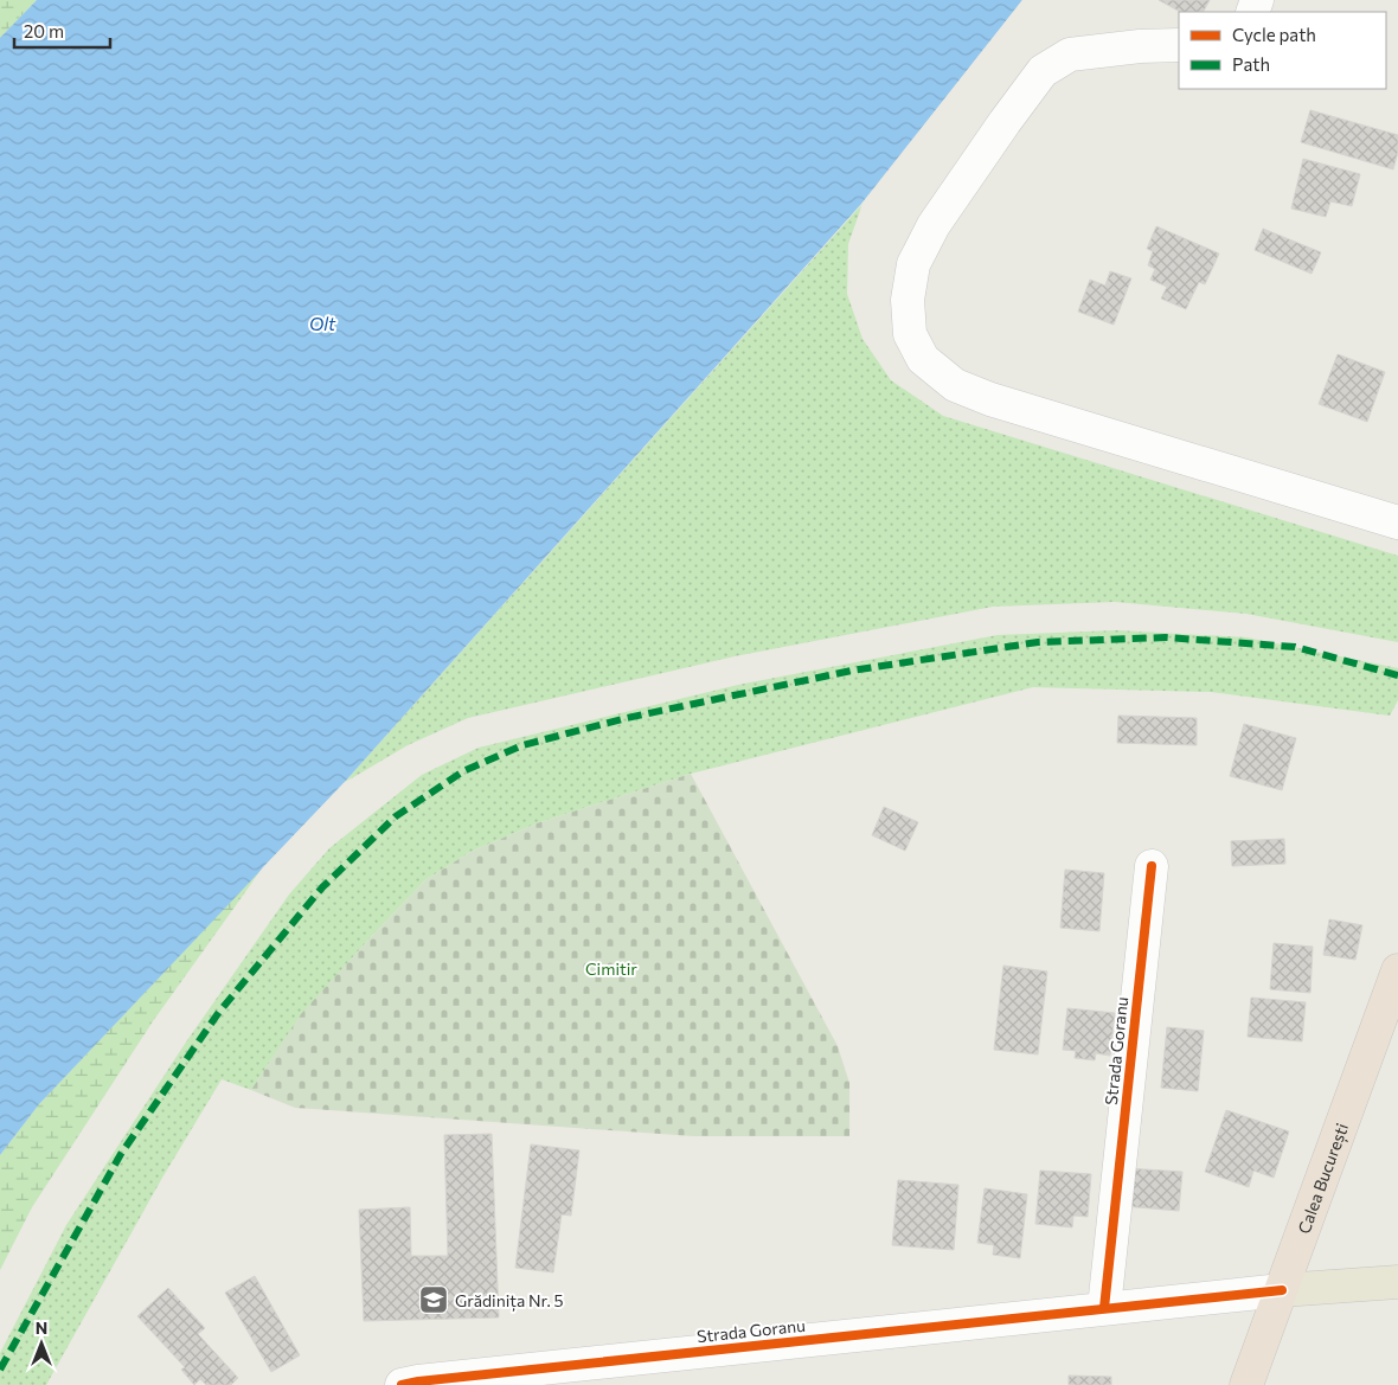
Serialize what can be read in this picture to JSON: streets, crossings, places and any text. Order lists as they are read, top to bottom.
{
  "streets": {
    "highway": ["Calea București"],
    "street": ["Strada Goranu"]
  },
  "crossings": [
    ["Strada Goranu", "Calea București"]
  ],
  "water": ["Olt"],
  "parks": ["Cimitir"],
  "places": {
    "school or university": ["Grădinița Nr. 5"]
  },
  "legend": ["Cycle path", "Path"],
  "scale_bar": "20 m",
  "north": "top"
}
